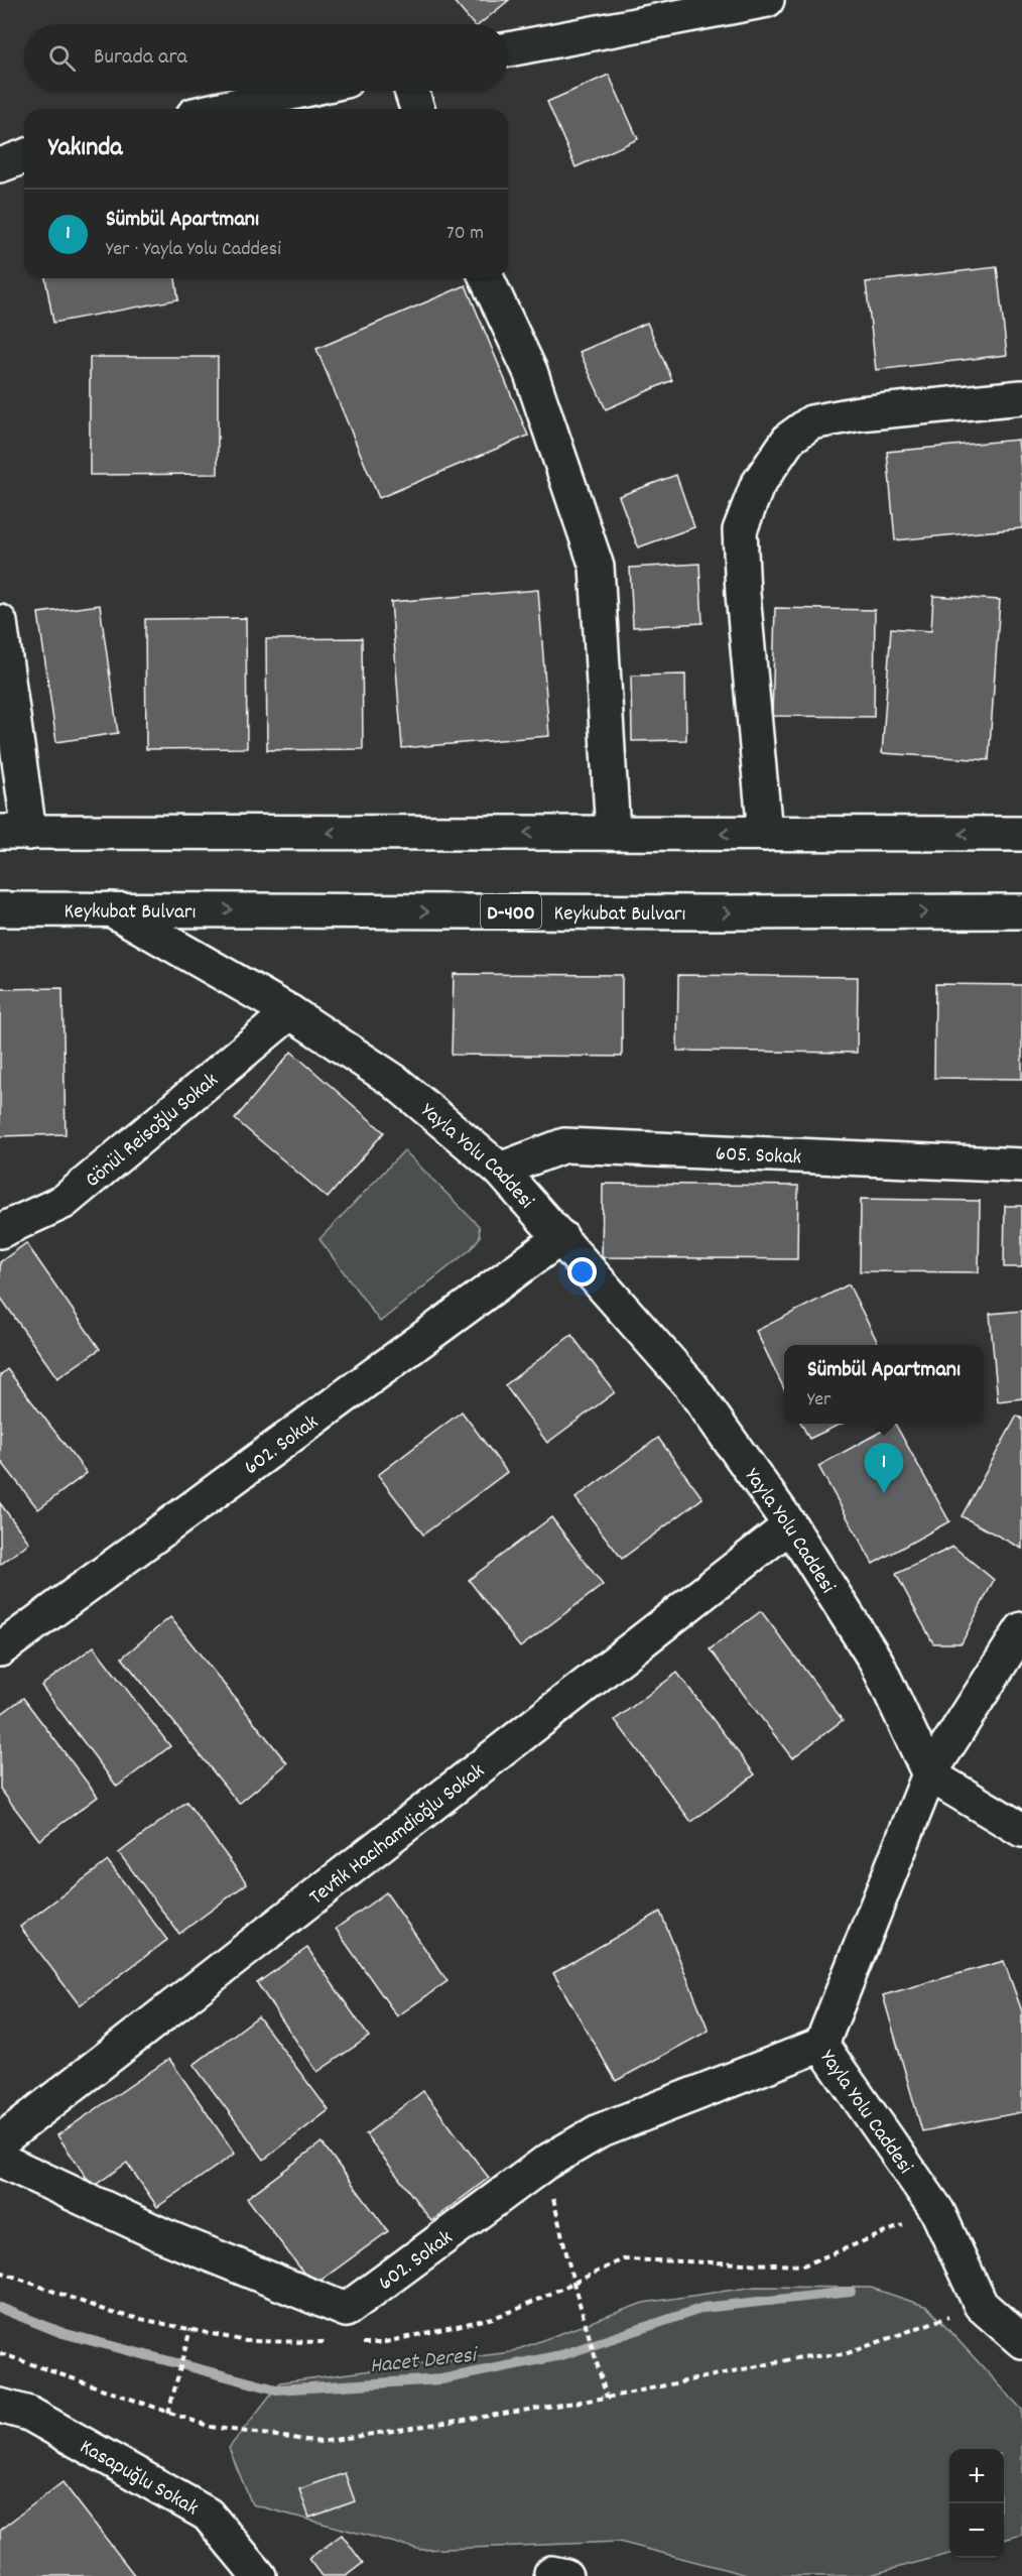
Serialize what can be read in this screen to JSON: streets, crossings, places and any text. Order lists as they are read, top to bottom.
{
  "streets": {
    "main road": [
      "Keykubat Bulvarı",
      "D-400",
      "Gönül Reisoğlu Sokak",
      "605. Sokak",
      "Yayla Yolu Caddesi",
      "602. Sokak",
      "Tevfik Hacıhamdioğlu Sokak",
      "Kasapuğlu Sokak"
    ]
  },
  "crossings": [
    ["Keykubat Bulvarı", "Yayla Yolu Caddesi"],
    ["Gönül Reisoğlu Sokak", "Yayla Yolu Caddesi"],
    ["605. Sokak", "Yayla Yolu Caddesi"],
    ["Yayla Yolu Caddesi", "602. Sokak"],
    ["Yayla Yolu Caddesi", "Tevfik Hacıhamdioğlu Sokak"]
  ],
  "water": ["Hacet Deresi"],
  "page": {
    "search": "Burada ara",
    "heading": "Yakında",
    "list": [
      {
        "mark": "1",
        "name": "Sümbül Apartmanı",
        "note": "Yer · Yayla Yolu Caddesi",
        "value": "70 m"
      }
    ],
    "popup": ["Sümbül Apartmanı", "Yer"],
    "pins": "1",
    "map_buttons": ["+", "−"]
  }
}
